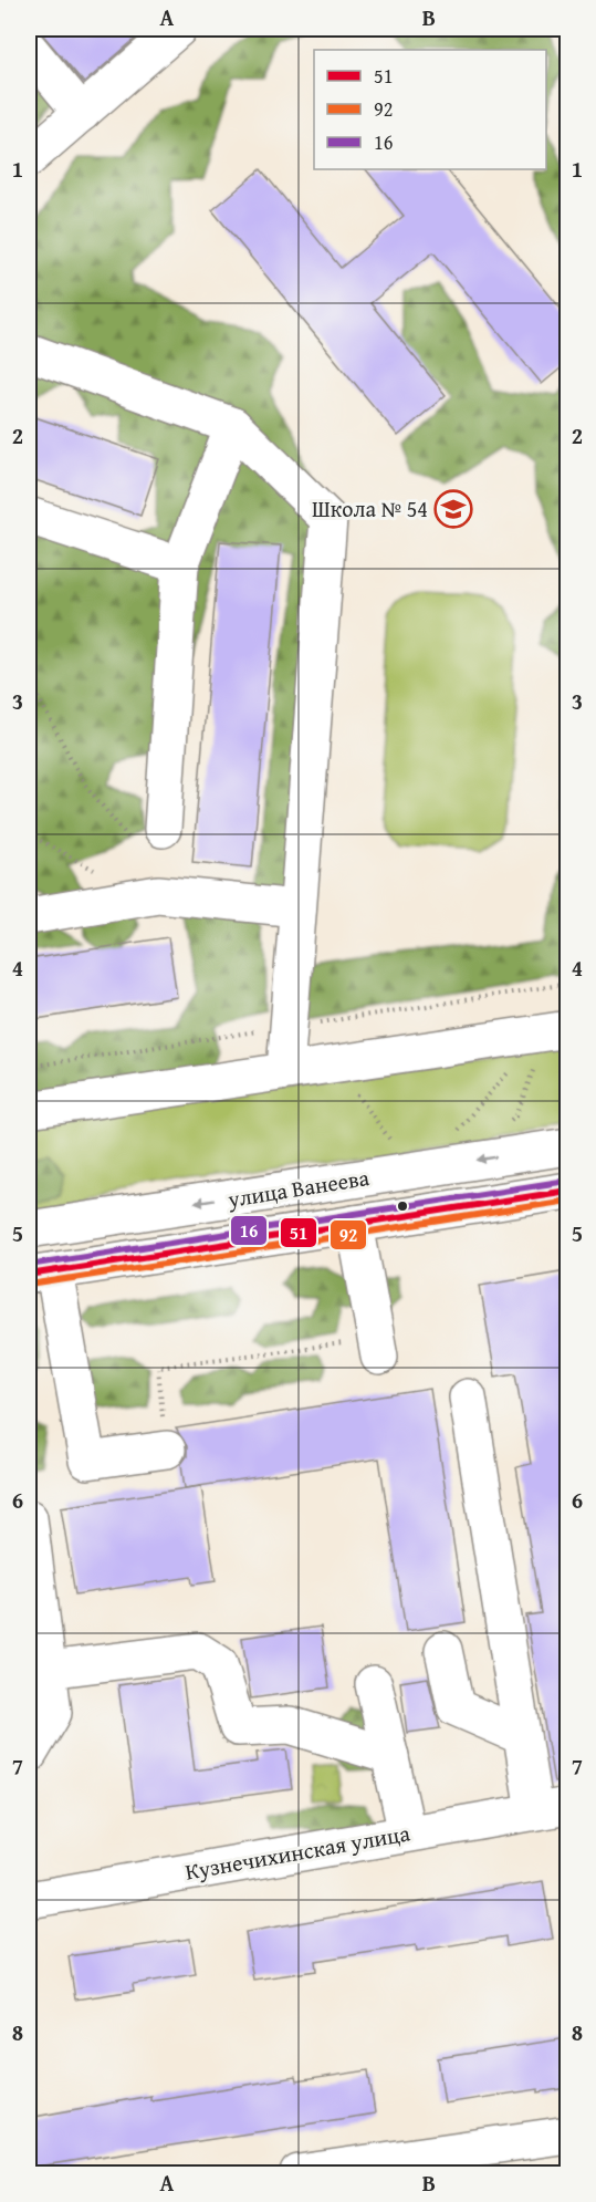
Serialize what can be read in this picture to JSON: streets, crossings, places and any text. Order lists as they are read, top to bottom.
{
  "streets": {
    "street": ["улица Ванеева", "Кузнечихинская улица"]
  },
  "places": {
    "school or university": ["Школа № 54"]
  },
  "lines": ["transit line 16", "transit line 51", "transit line 92"],
  "legend": ["51", "92", "16"],
  "grid": {
    "columns": ["A", "B"],
    "rows": [
      "1",
      "2",
      "3",
      "4",
      "5",
      "6",
      "7",
      "8"
    ]
  }
}
